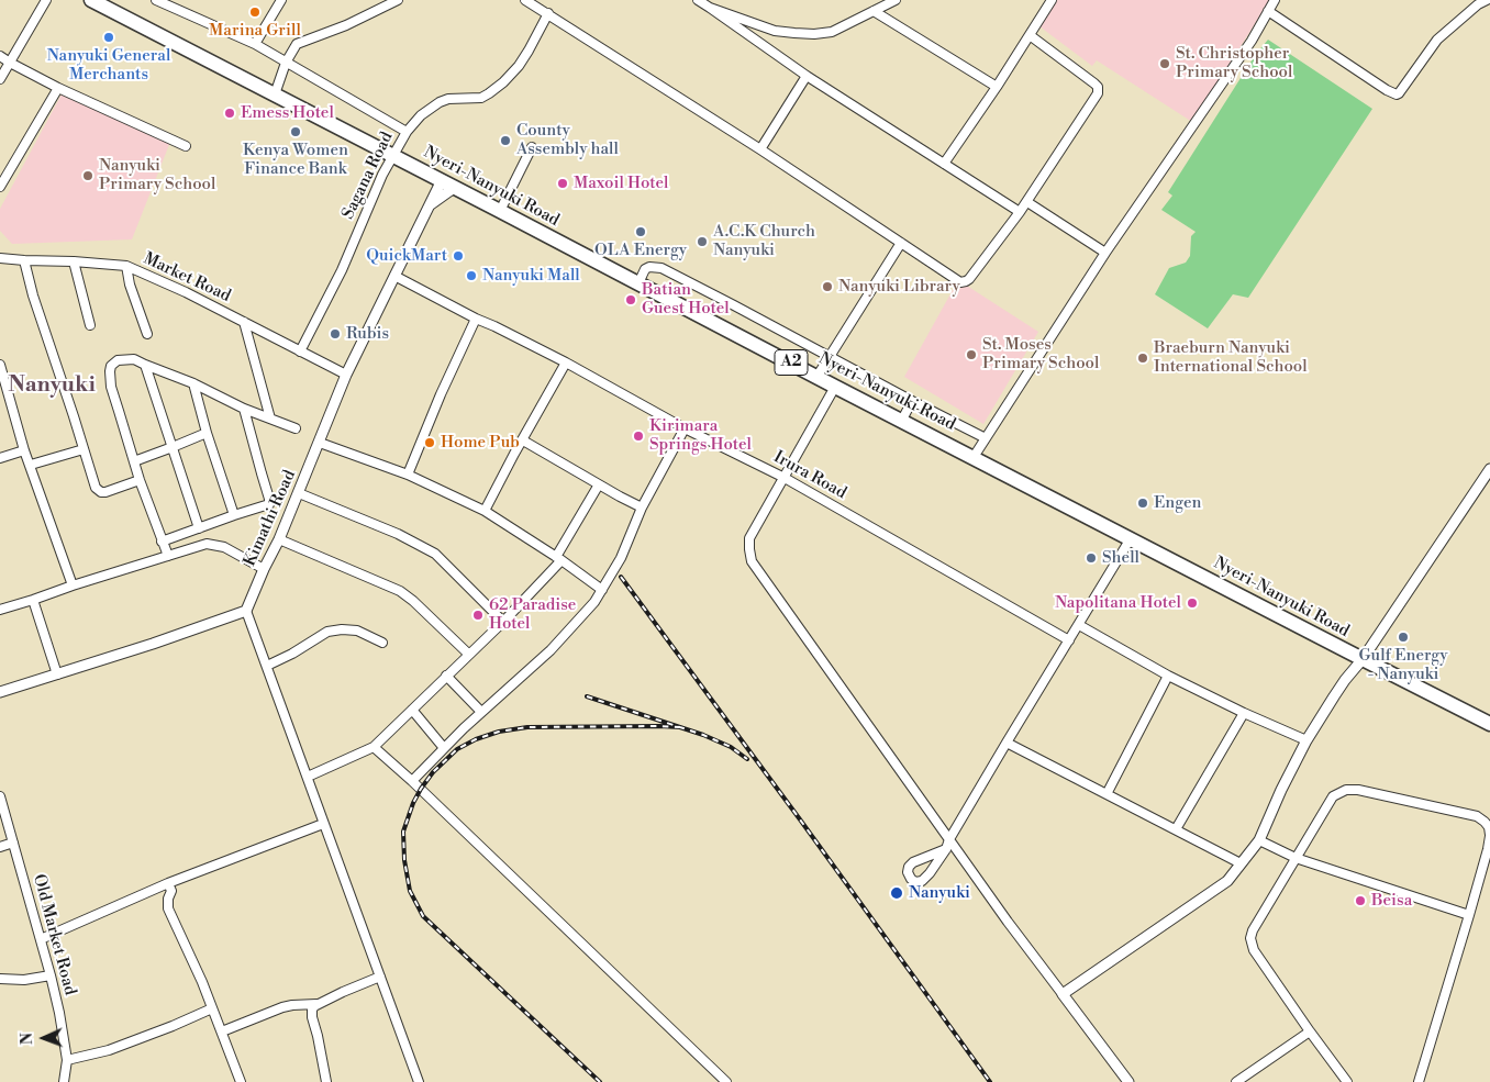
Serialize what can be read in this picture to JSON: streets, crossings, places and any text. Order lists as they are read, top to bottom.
{
  "streets": {
    "highway": ["Nyeri-Nanyuki Road", "A2"],
    "street": [
      "Sagana Road",
      "Market Road",
      "Irura Road",
      "Kimathi Road",
      "Old Market Road"
    ]
  },
  "crossings": [
    ["Sagana Road", "Nyeri-Nanyuki Road"],
    ["Sagana Road", "Market Road"],
    ["Nyeri-Nanyuki Road", "Kimathi Road"],
    ["Market Road", "Kimathi Road"],
    ["Irura Road", "Kimathi Road"]
  ],
  "districts": ["Nanyuki"],
  "places": [
    "Marina Grill",
    "Nanyuki General Merchants",
    "St. Christopher Primary School",
    "Emess Hotel",
    "Kenya Women Finance Bank",
    "County Assembly hall",
    "Nanyuki Primary School",
    "Maxoil Hotel",
    "OLA Energy",
    "A.C.K Church Nanyuki",
    "QuickMart",
    "Nanyuki Mall",
    "Nanyuki Library",
    "Batian Guest Hotel",
    "Rubis",
    "St. Moses Primary School",
    "Braeburn Nanyuki International School",
    "Kirimara Springs Hotel",
    "Home Pub",
    "Engen",
    "Shell",
    "Napolitana Hotel",
    "62 Paradise Hotel",
    "Gulf Energy - Nanyuki",
    "Nanyuki",
    "Beisa"
  ],
  "north": "left"
}
